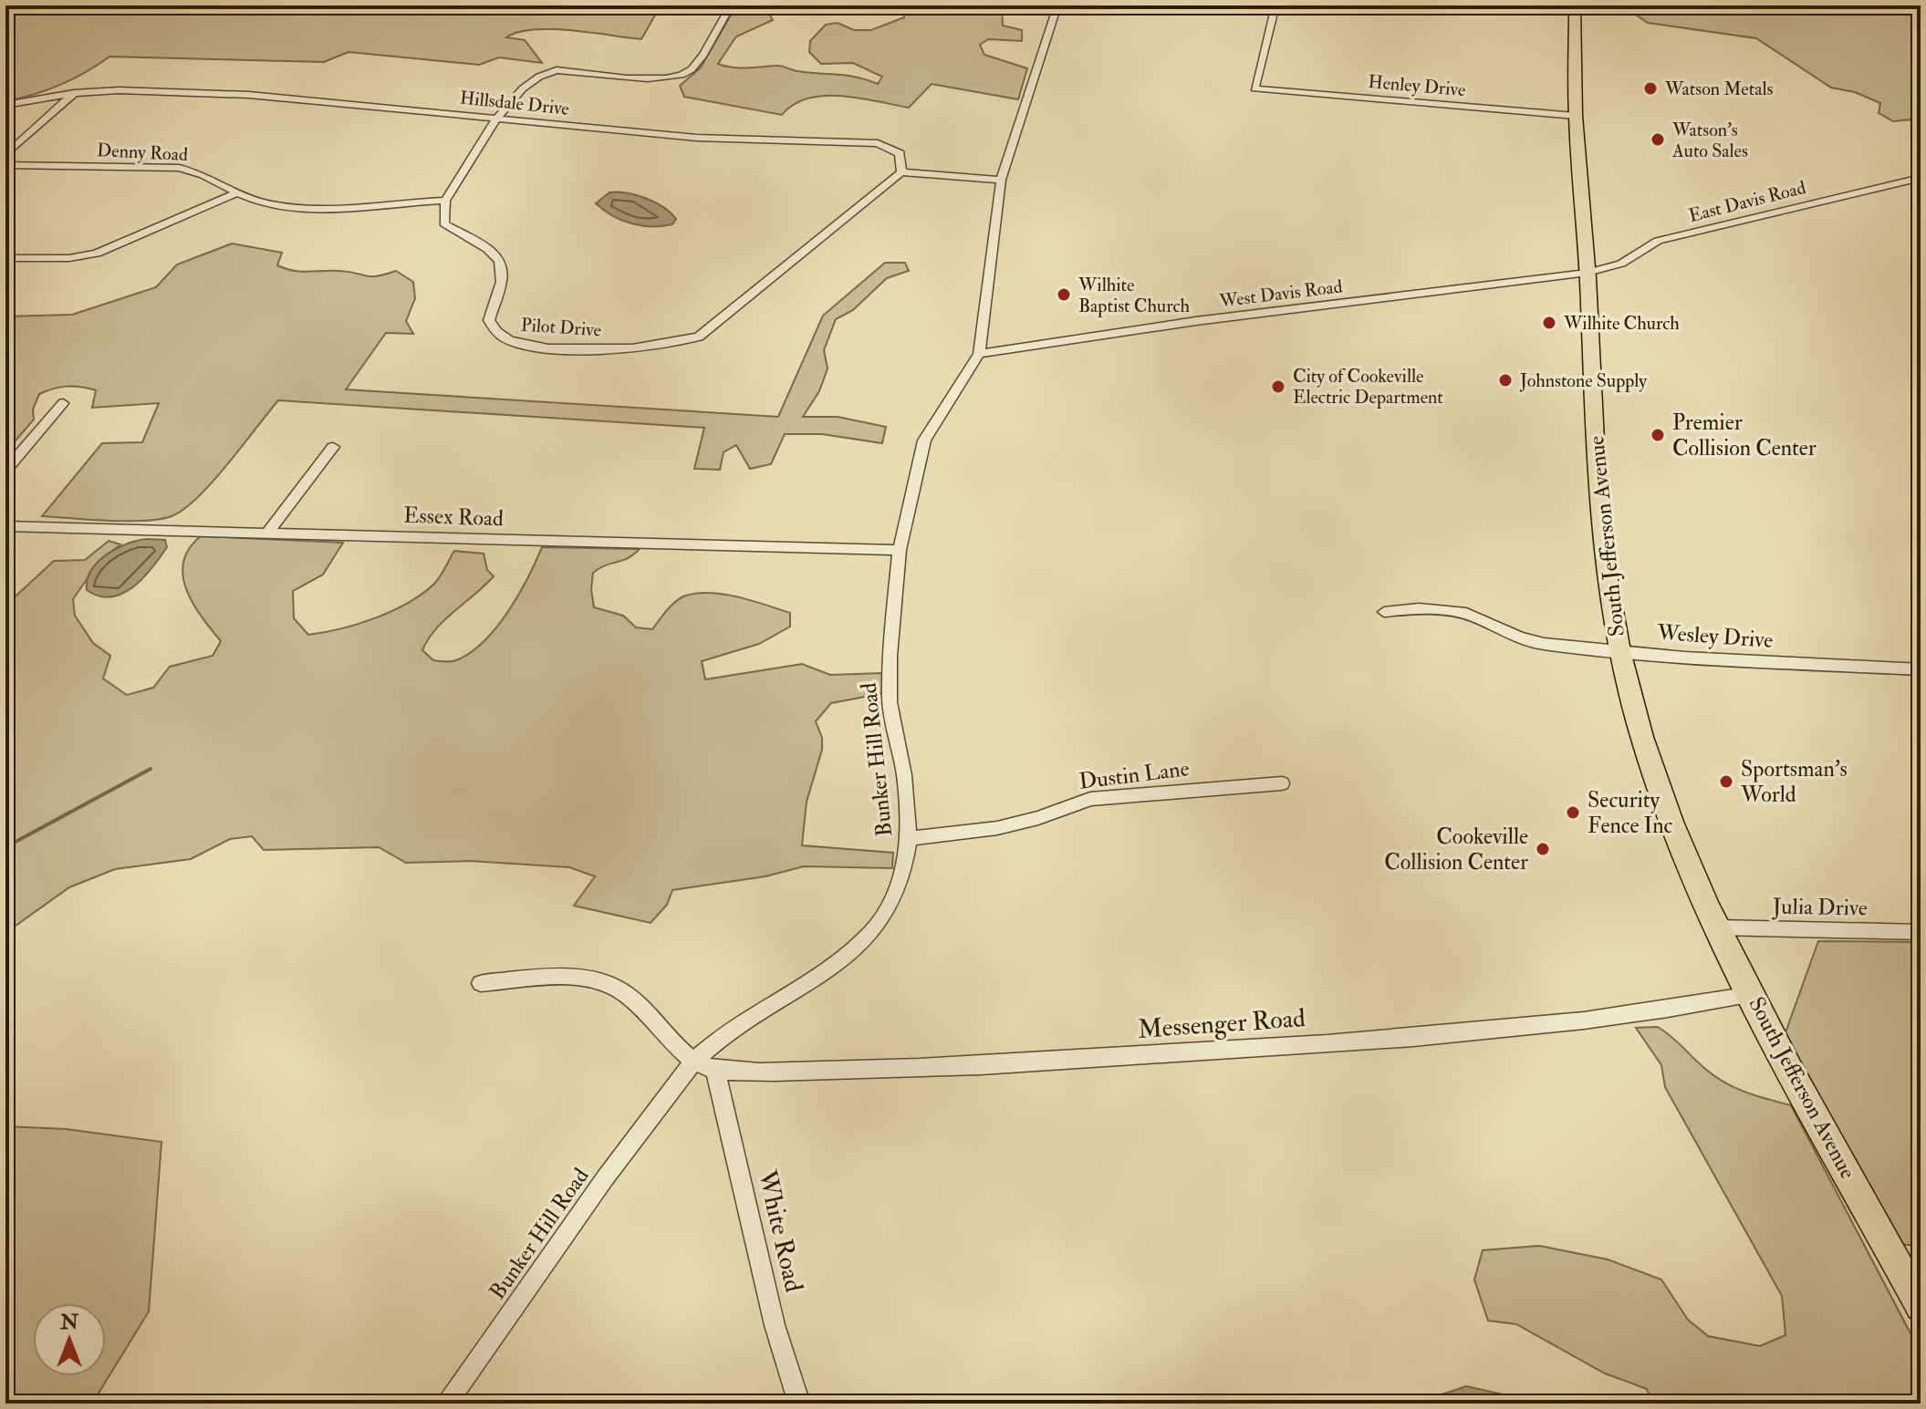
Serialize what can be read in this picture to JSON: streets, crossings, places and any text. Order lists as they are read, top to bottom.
{
  "streets": {
    "main road": ["South Jefferson Avenue"],
    "street": [
      "Henley Drive",
      "Hillsdale Drive",
      "Denny Road",
      "East Davis Road",
      "West Davis Road",
      "Pilot Drive",
      "Essex Road",
      "Wesley Drive",
      "Bunker Hill Road",
      "Dustin Lane",
      "Julia Drive",
      "Messenger Road",
      "White Road"
    ]
  },
  "crossings": [
    ["Henley Drive", "South Jefferson Avenue"],
    ["Hillsdale Drive", "Pilot Drive"],
    ["Denny Road", "Pilot Drive"],
    ["East Davis Road", "West Davis Road"],
    ["East Davis Road", "South Jefferson Avenue"],
    ["West Davis Road", "South Jefferson Avenue"],
    ["West Davis Road", "Bunker Hill Road"],
    ["Essex Road", "Bunker Hill Road"],
    ["South Jefferson Avenue", "Wesley Drive"],
    ["South Jefferson Avenue", "Julia Drive"],
    ["South Jefferson Avenue", "Messenger Road"],
    ["Bunker Hill Road", "Dustin Lane"],
    ["Bunker Hill Road", "Messenger Road"],
    ["Messenger Road", "White Road"]
  ],
  "places": [
    "Watson Metals",
    "Watson's Auto Sales",
    "Wilhite Baptist Church",
    "Wilhite Church",
    "Johnstone Supply",
    "City of Cookeville Electric Department",
    "Premier Collision Center",
    "Sportsman's World",
    "Security Fence Inc",
    "Cookeville Collision Center"
  ],
  "north": "top"
}
